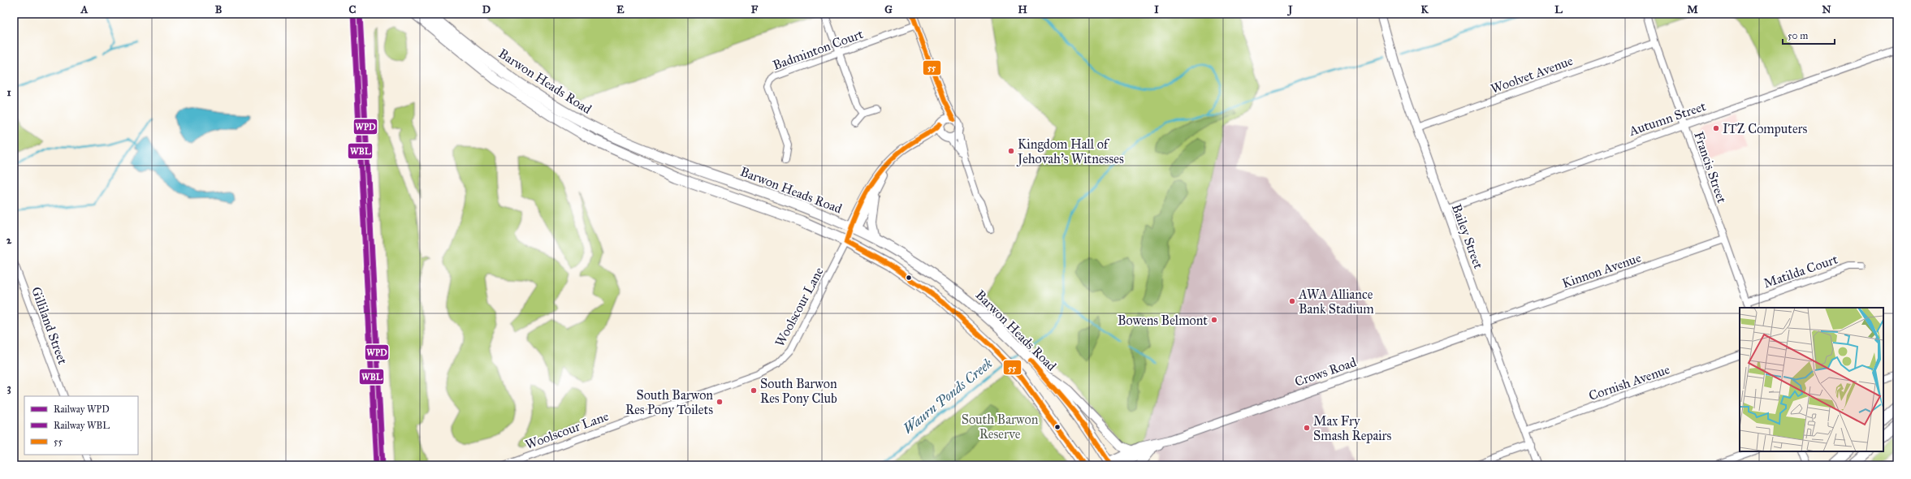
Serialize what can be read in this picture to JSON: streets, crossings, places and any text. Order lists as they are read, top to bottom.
{
  "streets": {
    "main road": ["Barwon Heads Road"],
    "street": [
      "Badminton Court",
      "Woolvet Avenue",
      "Autumn Street",
      "Francis Street",
      "Bailey Street",
      "Kinnon Avenue",
      "Matilda Court",
      "Woolscour Lane",
      "Gilliland Street",
      "Crows Road",
      "Cornish Avenue"
    ]
  },
  "crossings": [
    ["Woolvet Avenue", "Francis Street"],
    ["Woolvet Avenue", "Bailey Street"],
    ["Barwon Heads Road", "Woolscour Lane"],
    ["Barwon Heads Road", "Crows Road"],
    ["Autumn Street", "Francis Street"],
    ["Autumn Street", "Bailey Street"],
    ["Francis Street", "Kinnon Avenue"],
    ["Francis Street", "Matilda Court"],
    ["Bailey Street", "Kinnon Avenue"],
    ["Bailey Street", "Crows Road"],
    ["Bailey Street", "Cornish Avenue"],
    ["Kinnon Avenue", "Crows Road"]
  ],
  "water": ["Waurn Ponds Creek"],
  "parks": ["South Barwon Reserve"],
  "places": [
    "ITZ Computers",
    "Kingdom Hall of Jehovah's Witnesses",
    "AWA Alliance Bank Stadium",
    "Bowens Belmont",
    "South Barwon Res Pony Club",
    "South Barwon Res Pony Toilets",
    "Max Fry Smash Repairs"
  ],
  "lines": ["rail line WPD", "rail line WBL", "transit line 55"],
  "legend": ["Railway WPD", "Railway WBL", "55"],
  "scale_bar": "50 m",
  "grid": {
    "columns": [
      "A",
      "B",
      "C",
      "D",
      "E",
      "F",
      "G",
      "H",
      "I",
      "J",
      "K",
      "L",
      "M",
      "N"
    ],
    "rows": ["1", "2", "3"]
  }
}
